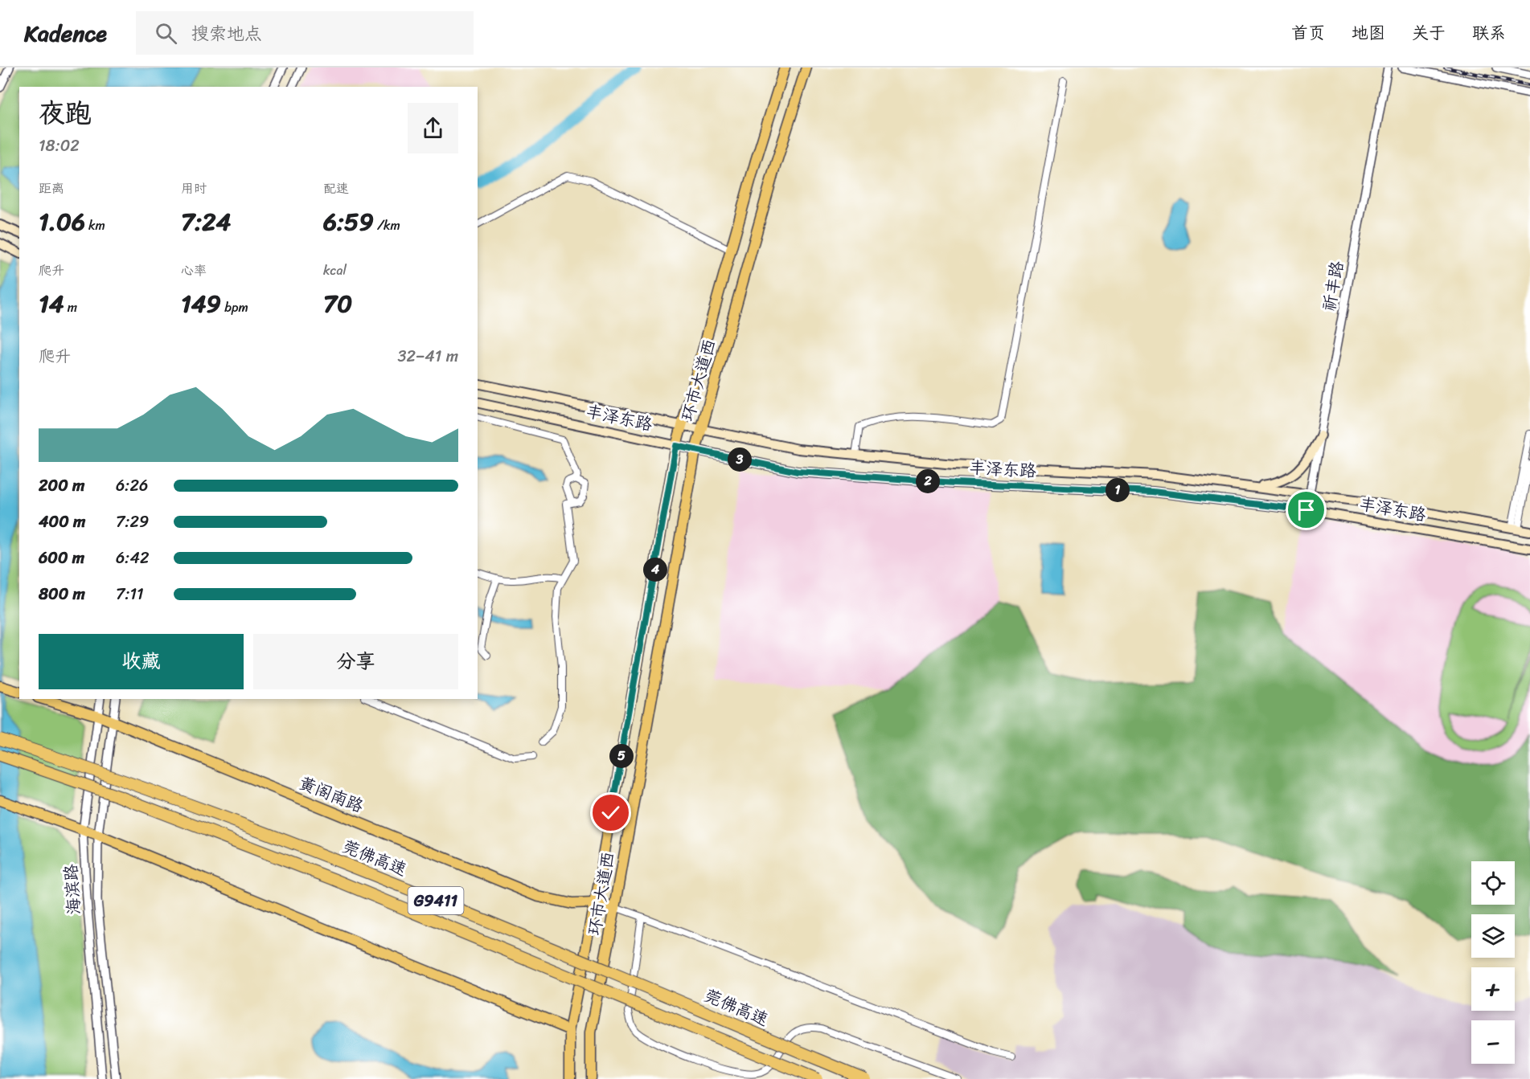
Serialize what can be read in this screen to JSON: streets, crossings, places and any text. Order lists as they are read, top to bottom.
{
  "streets": {
    "highway": ["莞佛高速", "G9411"],
    "main road": ["环市大道西", "丰泽东路", "黄阁南路"],
    "street": ["祈丰路", "海滨路"]
  },
  "crossings": [
    ["祈丰路", "丰泽东路"],
    ["环市大道西", "丰泽东路"],
    ["环市大道西", "黄阁南路"],
    ["黄阁南路", "海滨路"]
  ],
  "page": {
    "header": "Kadence",
    "search": "搜索地点",
    "nav": [
      "首页",
      "地图",
      "关于",
      "联系"
    ],
    "heading": ["夜跑", "18:02"],
    "stats": [
      ["距离", "1.06 km"],
      ["用时", "7:24"],
      ["配速", "6:59 /km"],
      ["爬升", "14 m"],
      ["心率", "149 bpm"],
      ["kcal", "70"]
    ],
    "chart": ["爬升", "32–41 m"],
    "pins": [
      "3",
      "2",
      "1",
      "4",
      "5"
    ],
    "list": [
      {
        "name": "200 m",
        "note": "6:26"
      },
      {
        "name": "400 m",
        "note": "7:29"
      },
      {
        "name": "600 m",
        "note": "6:42"
      },
      {
        "name": "800 m",
        "note": "7:11"
      }
    ],
    "buttons": ["收藏", "分享"],
    "map_buttons": ["+", "−"]
  }
}
